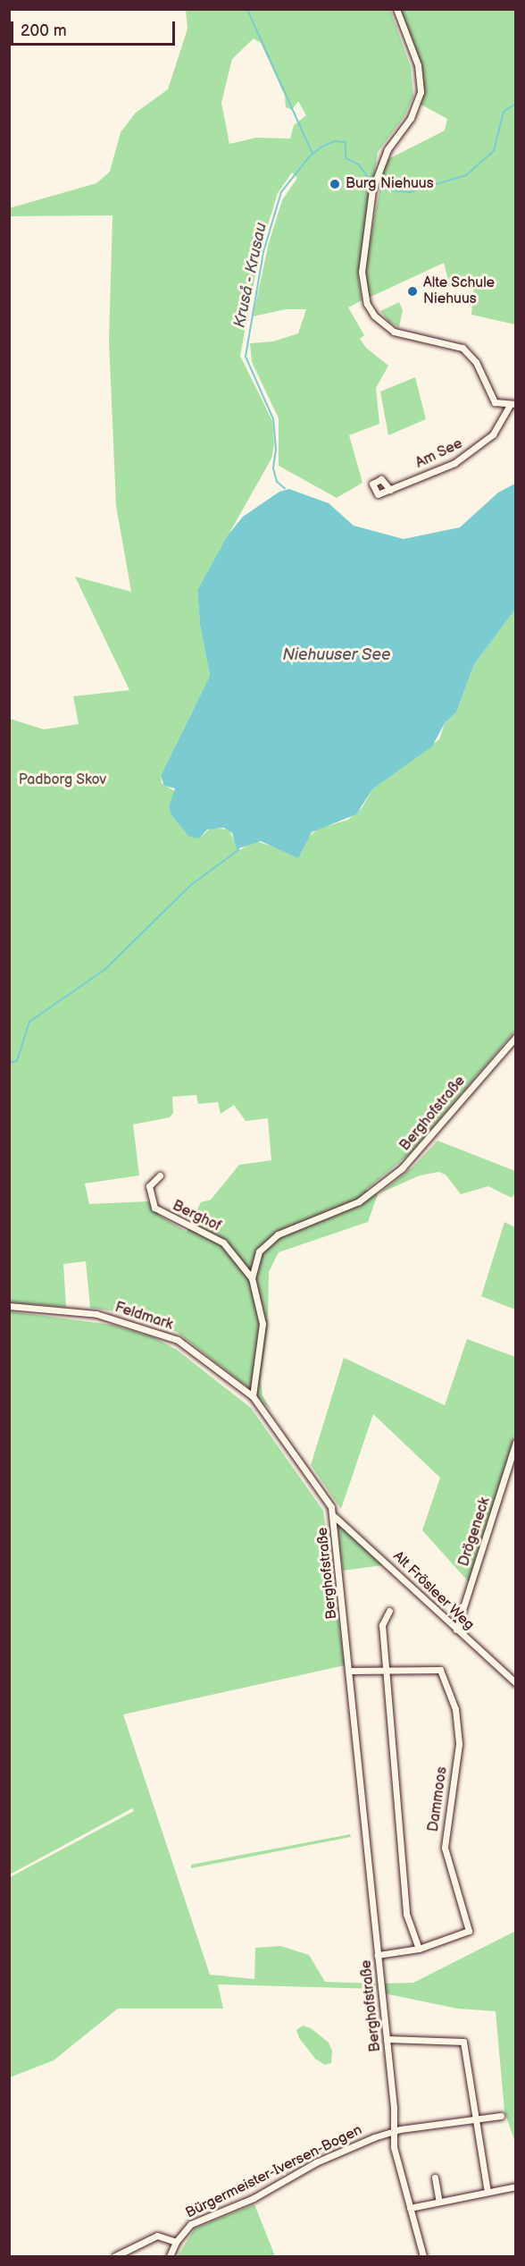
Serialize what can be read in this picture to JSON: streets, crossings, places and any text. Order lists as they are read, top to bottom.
{
  "streets": {
    "street": [
      "Am See",
      "Berghofstraße",
      "Berghof",
      "Feldmark",
      "Drögeneck",
      "Alt Frösleer Weg",
      "Dammoos",
      "Bürgermeister-Iversen-Bogen"
    ]
  },
  "crossings": [
    ["Berghofstraße", "Berghof"],
    ["Berghofstraße", "Feldmark"],
    ["Berghofstraße", "Alt Frösleer Weg"],
    ["Berghofstraße", "Dammoos"],
    ["Berghofstraße", "Bürgermeister-Iversen-Bogen"],
    ["Drögeneck", "Alt Frösleer Weg"]
  ],
  "water": ["Kruså - Krusau", "Niehuuser See"],
  "parks": ["Padborg Skov"],
  "places": ["Burg Niehuus", "Alte Schule Niehuus"],
  "scale_bar": "200 m"
}
